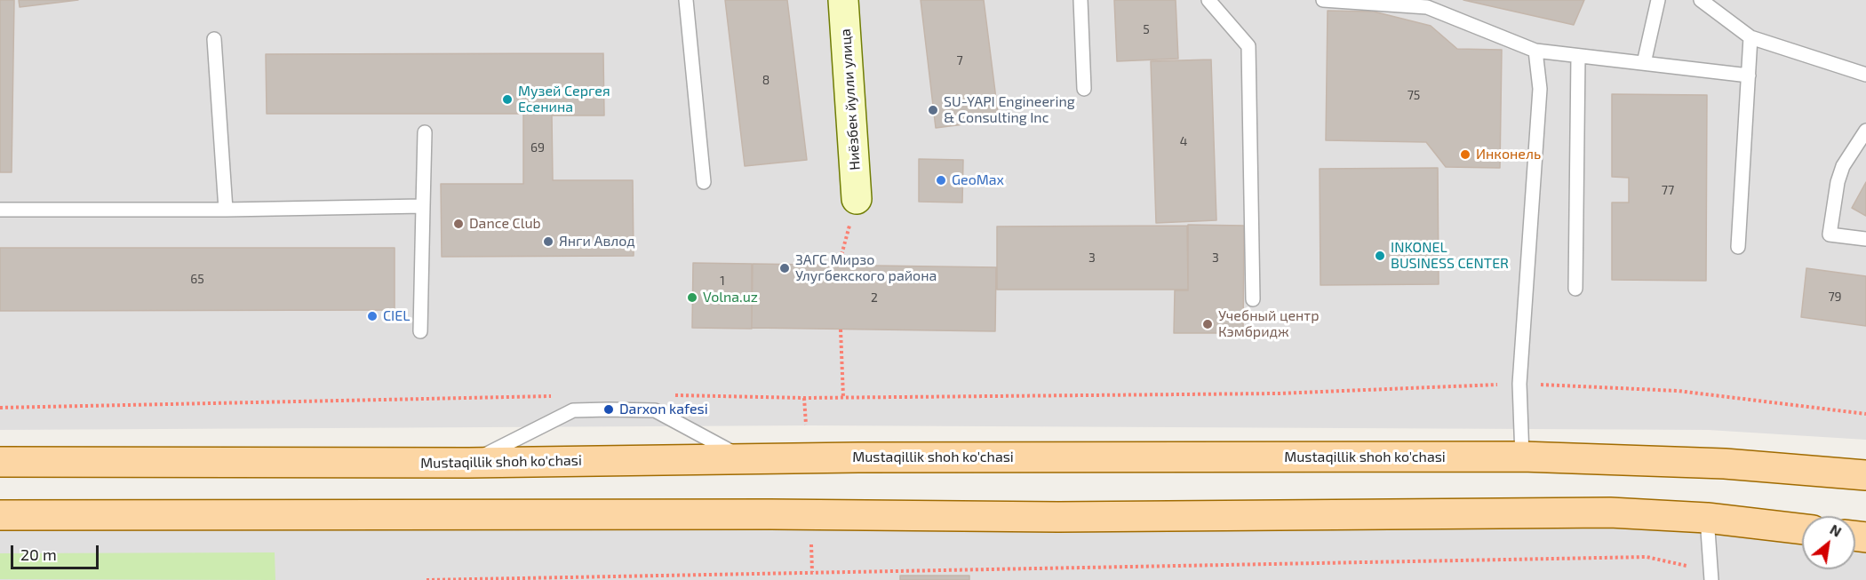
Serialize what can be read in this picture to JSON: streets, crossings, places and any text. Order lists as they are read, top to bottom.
{
  "streets": {
    "main road": ["Mustaqillik shoh ko'chasi"],
    "street": ["Ниёзбек йулли улица"]
  },
  "places": [
    "Музей Сергея Есенина",
    "SU-YAPI Engineering & Consulting Inc",
    "Инконель",
    "GeoMax",
    "Dance Club",
    "Янги Авлод",
    "INKONEL BUSINESS CENTER",
    "ЗАГС Мирзо Улугбекского района",
    "Volna.uz",
    "CIEL",
    "Учебный центр Кэмбридж",
    "Darxon kafesi"
  ],
  "house_numbers": [
    "5",
    "7",
    "8",
    "75",
    "4",
    "69",
    "77",
    "3",
    "3",
    "65",
    "1",
    "79",
    "2"
  ],
  "scale_bar": "20 m",
  "north": "top right"
}
